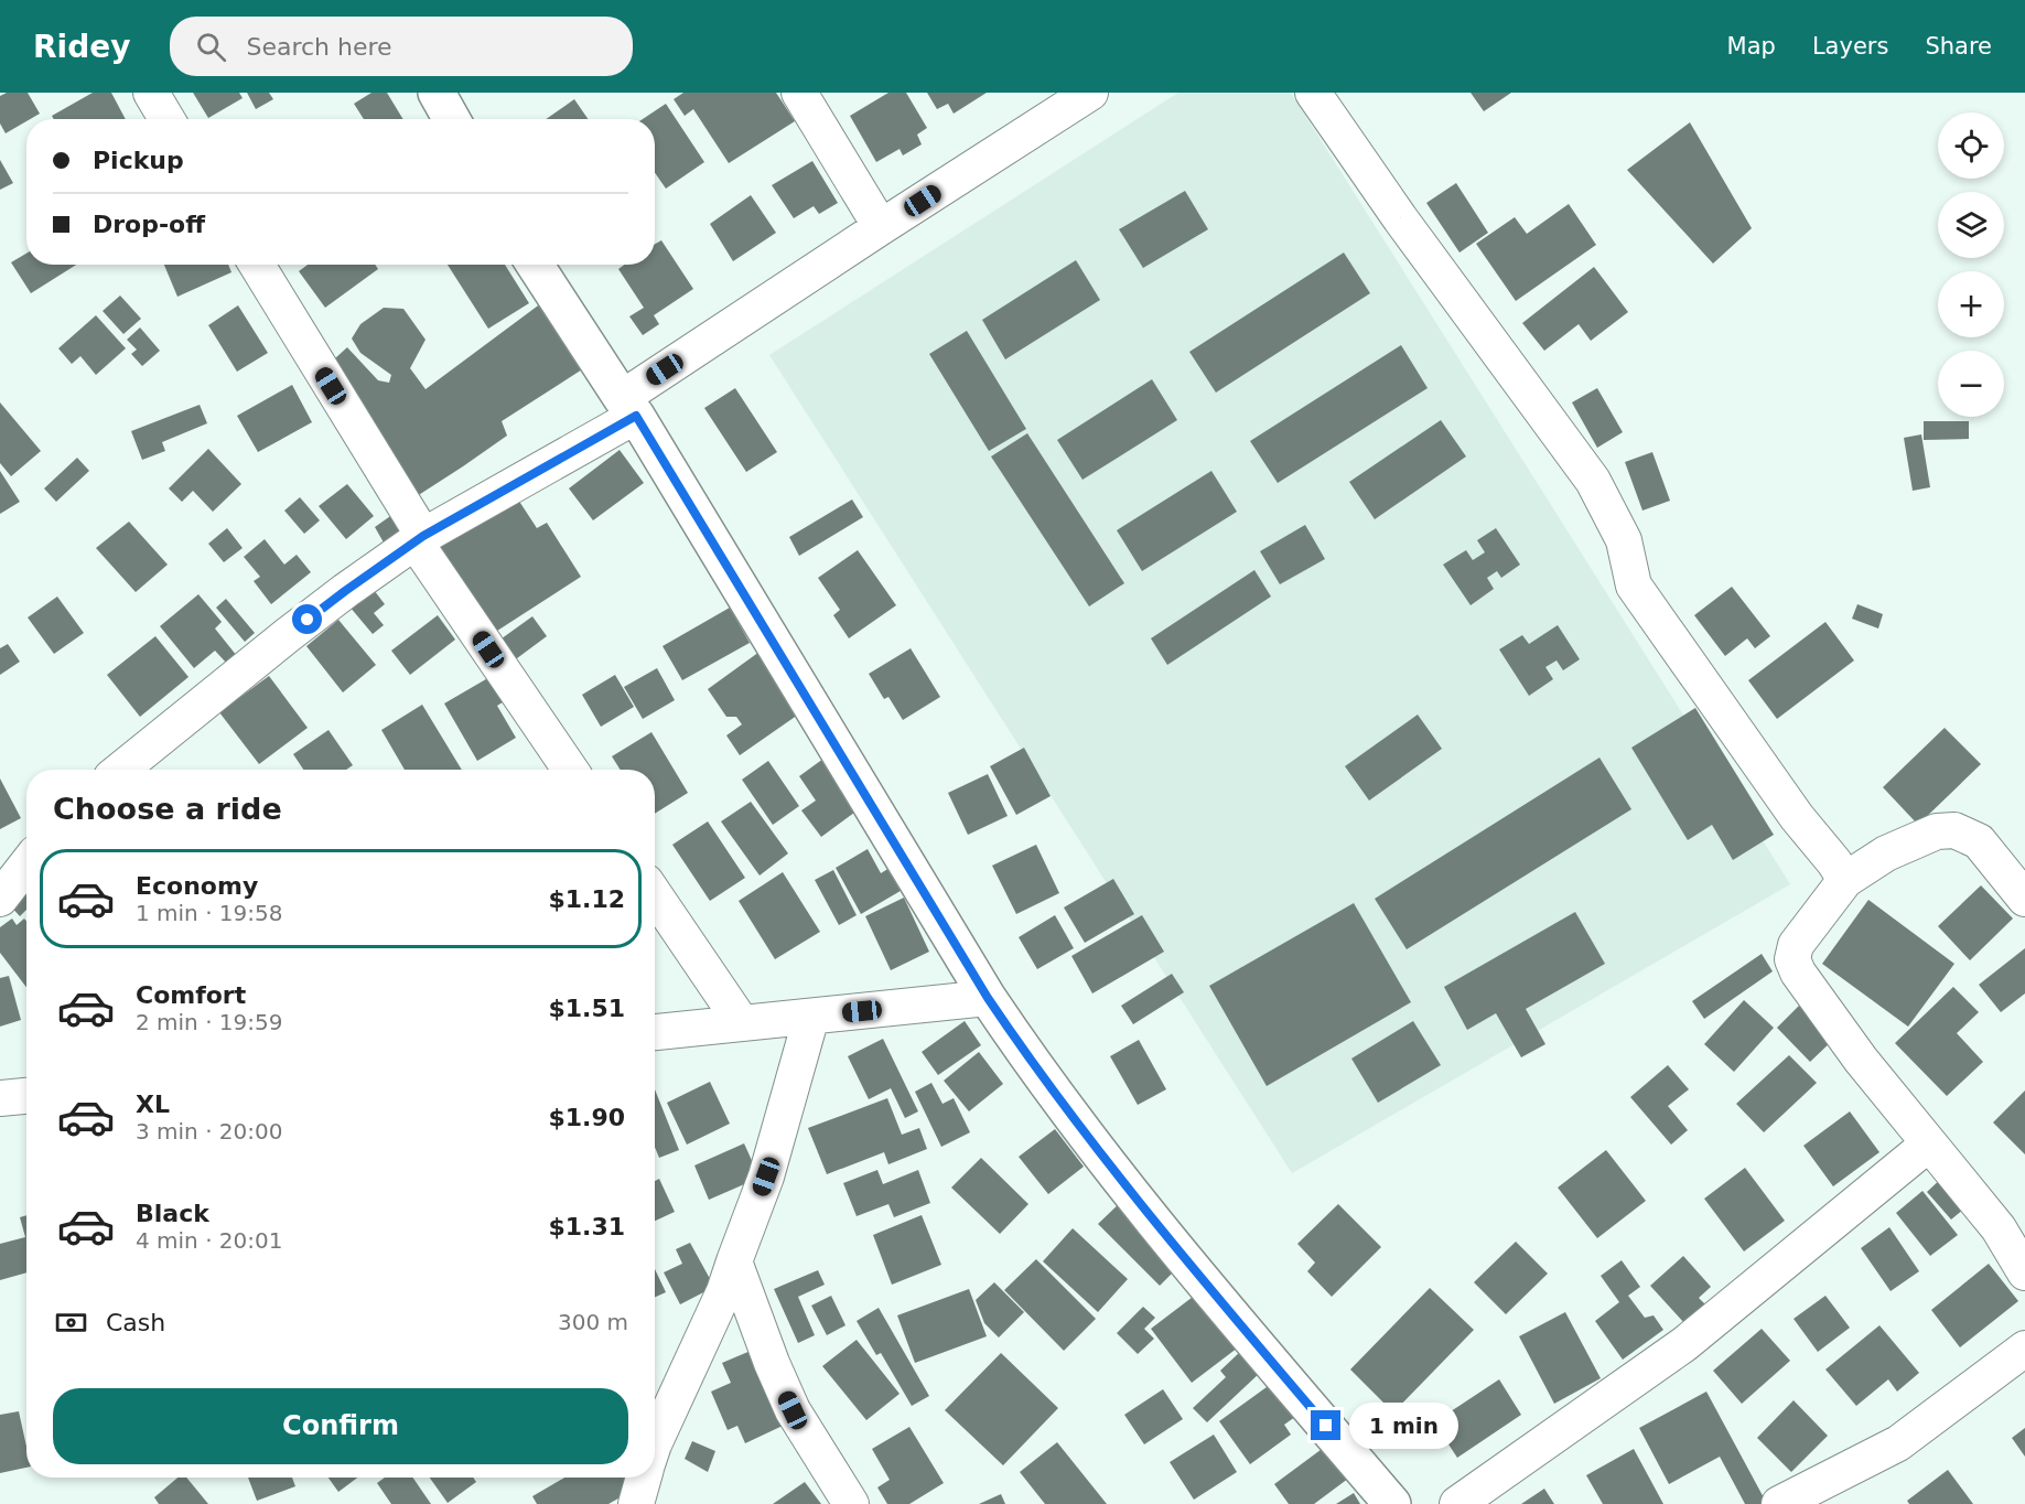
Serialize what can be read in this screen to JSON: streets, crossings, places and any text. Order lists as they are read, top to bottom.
{
  "page": {
    "header": "Ridey",
    "search": "Search here",
    "nav": ["Map", "Layers", "Share"],
    "map_buttons": ["+", "−"],
    "banner": ["Pickup", "Drop-off"],
    "heading": "Choose a ride",
    "list": [
      {
        "name": "Economy",
        "note": "1 min · 19:58",
        "value": "$1.12"
      },
      {
        "name": "Comfort",
        "note": "2 min · 19:59",
        "value": "$1.51"
      },
      {
        "name": "XL",
        "note": "3 min · 20:00",
        "value": "$1.90"
      },
      {
        "name": "Black",
        "note": "4 min · 20:01",
        "value": "$1.31"
      }
    ],
    "pay": ["Cash", "300 m"],
    "buttons": "Confirm",
    "bubble": "1 min"
  }
}
